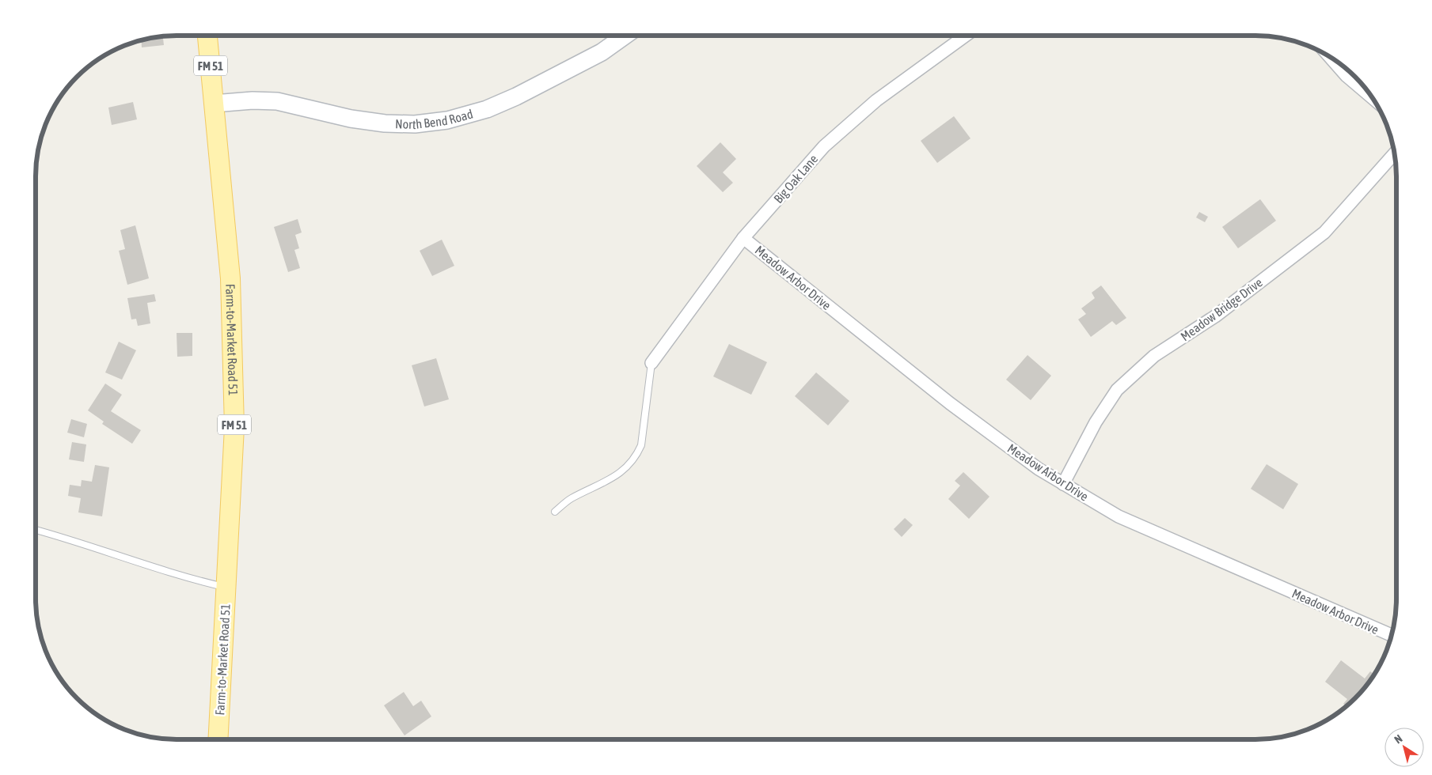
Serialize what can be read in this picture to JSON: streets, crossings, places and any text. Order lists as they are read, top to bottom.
{
  "streets": {
    "main road": ["FM 51", "Farm-to-Market Road 51"],
    "street": [
      "North Bend Road",
      "Big Oak Lane",
      "Meadow Arbor Drive",
      "Meadow Bridge Drive"
    ]
  },
  "crossings": [
    ["North Bend Road", "Farm-to-Market Road 51"],
    ["Big Oak Lane", "Meadow Arbor Drive"],
    ["Meadow Arbor Drive", "Meadow Bridge Drive"]
  ],
  "north": "top left"
}
